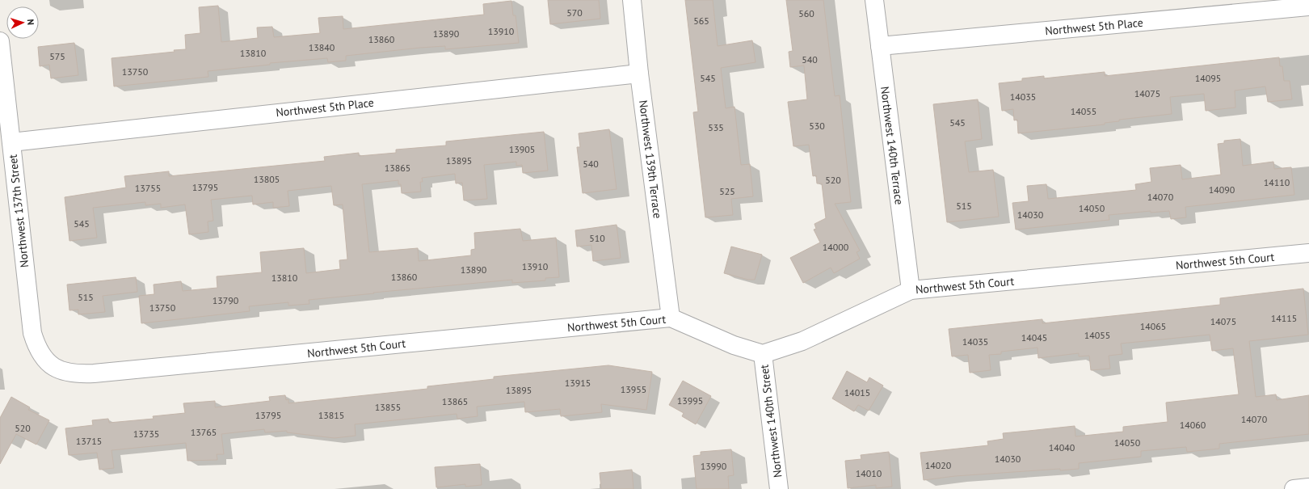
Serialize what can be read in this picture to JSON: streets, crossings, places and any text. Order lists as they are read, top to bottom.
{
  "streets": {
    "street": [
      "Northwest 5th Place",
      "Northwest 140th Terrace",
      "Northwest 139th Terrace",
      "Northwest 137th Street",
      "Northwest 5th Court",
      "Northwest 140th Street"
    ]
  },
  "crossings": [
    ["Northwest 5th Place", "Northwest 140th Terrace"],
    ["Northwest 5th Place", "Northwest 139th Terrace"],
    ["Northwest 5th Place", "Northwest 137th Street"],
    ["Northwest 140th Terrace", "Northwest 5th Court"],
    ["Northwest 139th Terrace", "Northwest 5th Court"],
    ["Northwest 137th Street", "Northwest 5th Court"],
    ["Northwest 5th Court", "Northwest 140th Street"]
  ],
  "house_numbers": [
    "570",
    "560",
    "565",
    "13910",
    "13890",
    "13860",
    "13840",
    "13810",
    "575",
    "540",
    "13750",
    "545",
    "14095",
    "14075",
    "14035",
    "14055",
    "545",
    "530",
    "535",
    "13905",
    "13895",
    "540",
    "13865",
    "13805",
    "520",
    "14110",
    "13795",
    "13755",
    "14090",
    "525",
    "14070",
    "515",
    "14050",
    "14030",
    "545",
    "510",
    "14000",
    "13910",
    "13890",
    "13860",
    "13810",
    "515",
    "13790",
    "13750",
    "14115",
    "14075",
    "14065",
    "14055",
    "14045",
    "14035",
    "13915",
    "13955",
    "13895",
    "14015",
    "13995",
    "13865",
    "13855",
    "13795",
    "13815",
    "14070",
    "14060",
    "520",
    "13765",
    "13735",
    "13715",
    "14050",
    "14040",
    "14030",
    "14020",
    "13990",
    "14010"
  ],
  "north": "right"
}
